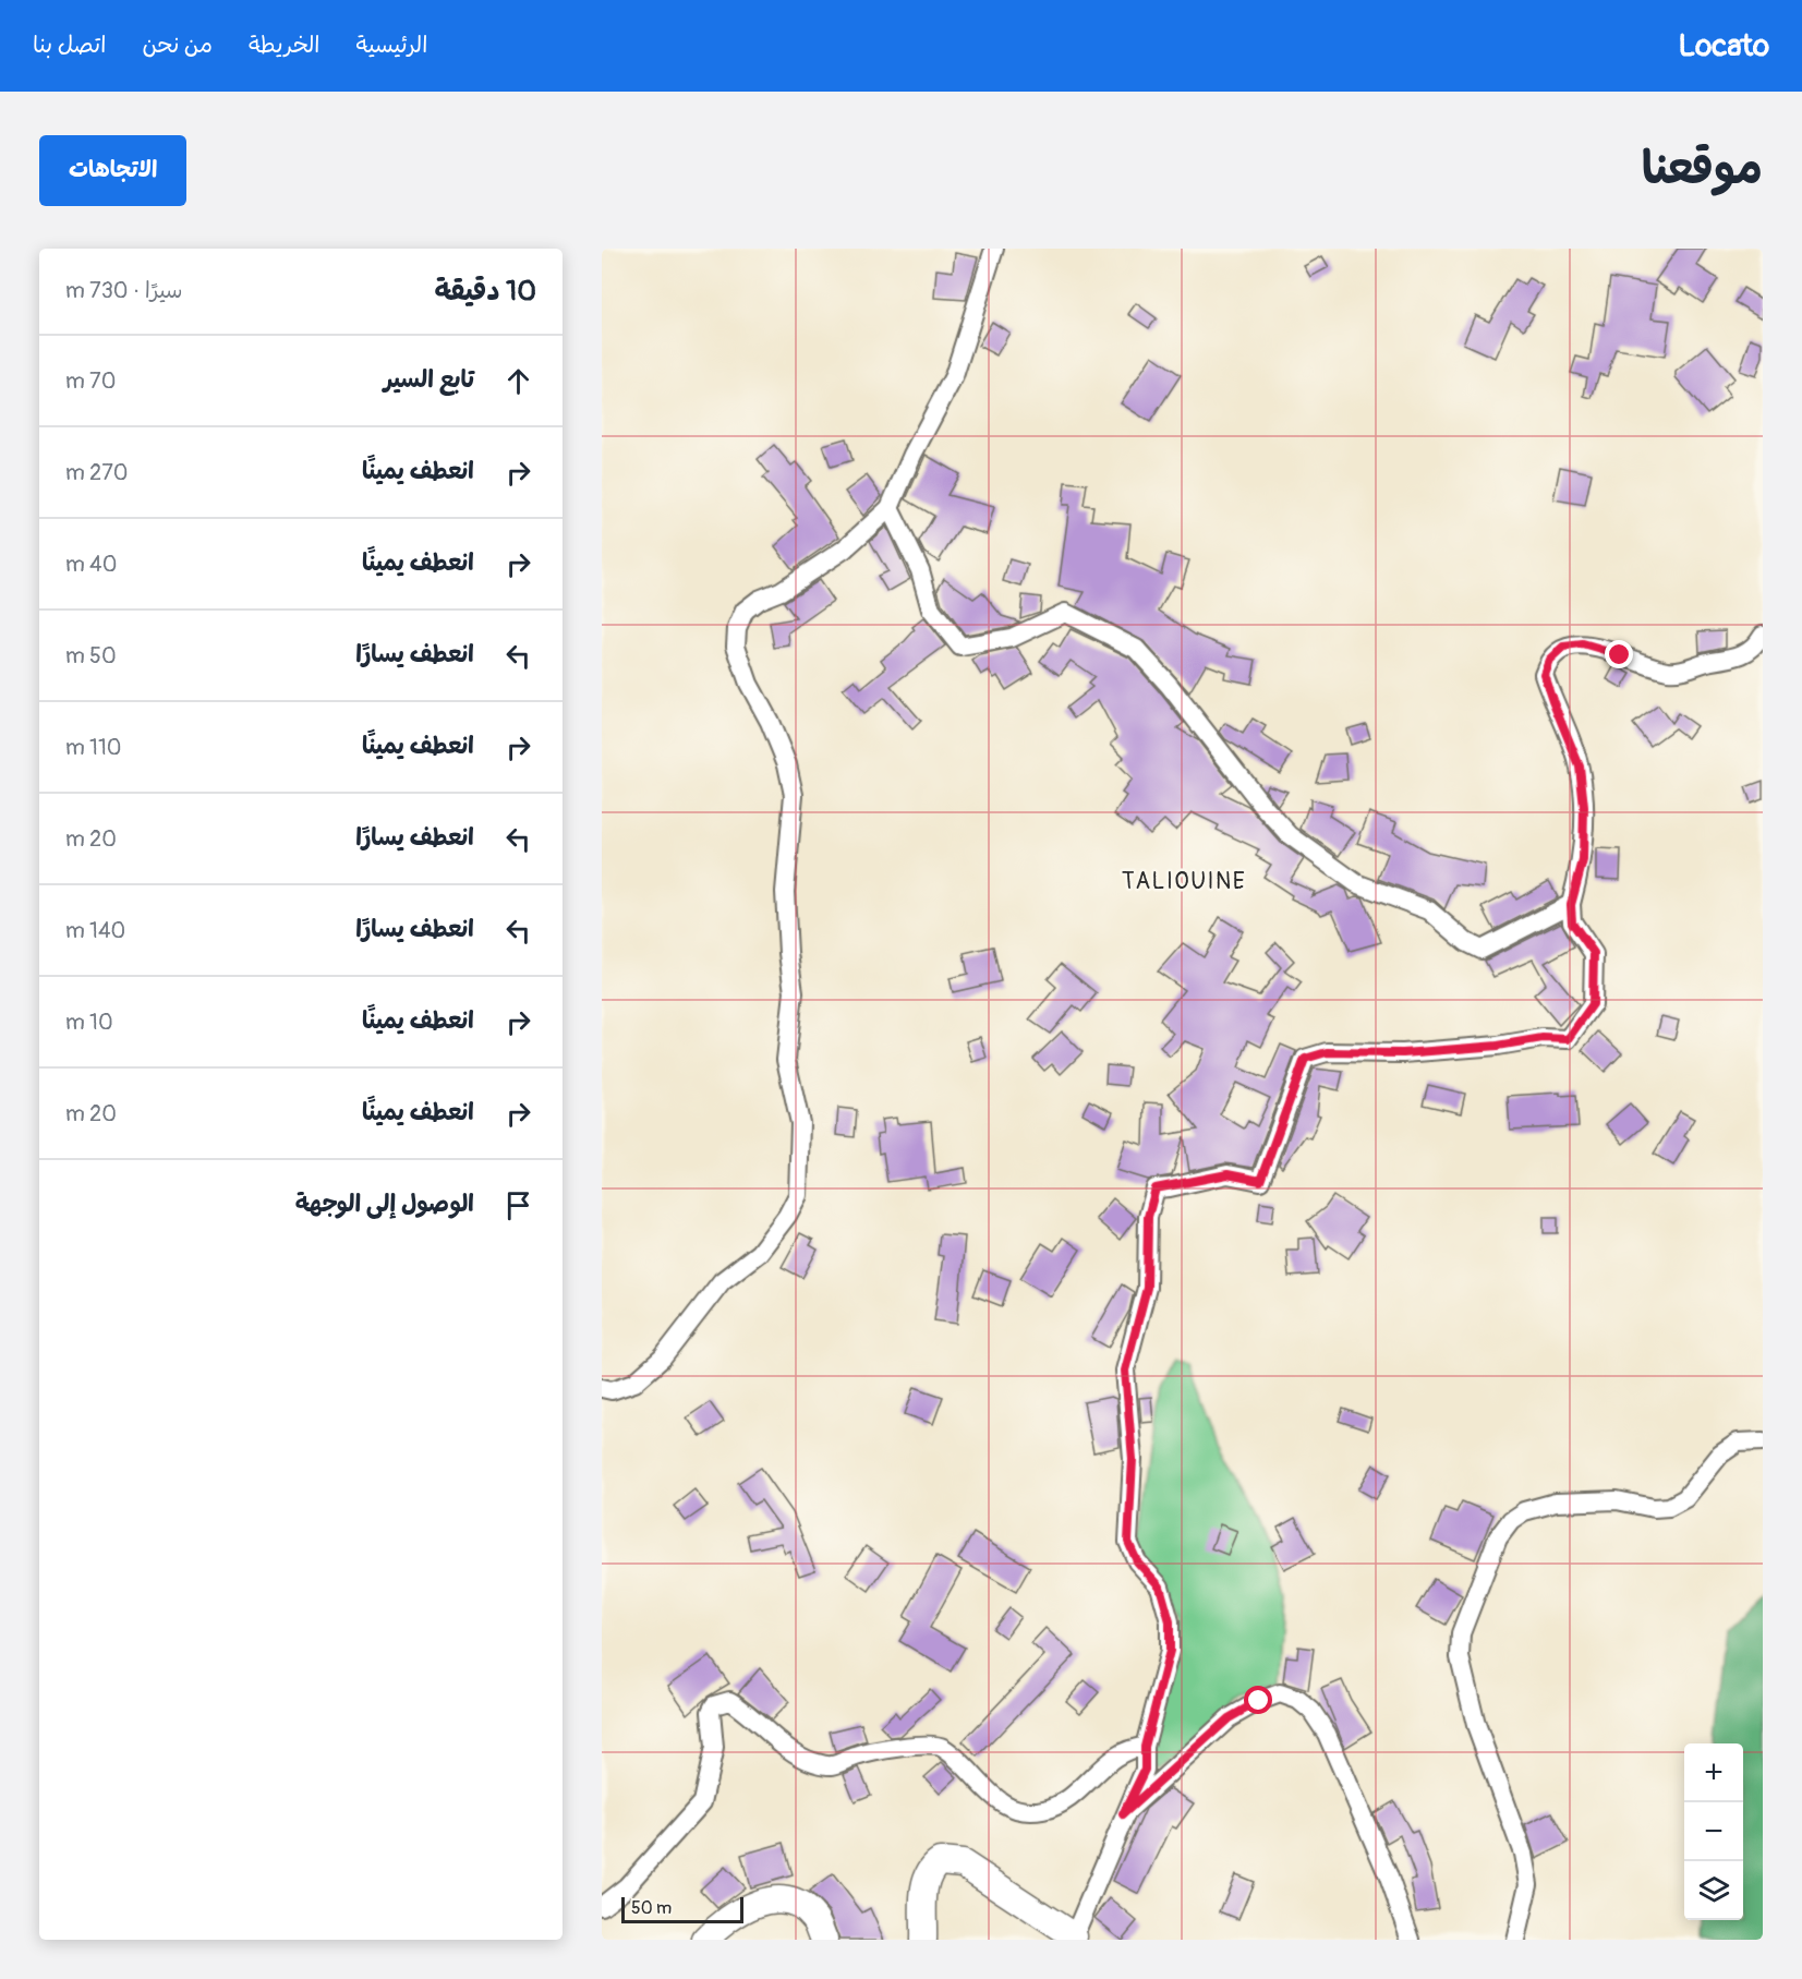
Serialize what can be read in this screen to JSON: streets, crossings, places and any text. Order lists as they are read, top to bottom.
{
  "districts": ["TALIOUINE"],
  "scale_bar": "50 m",
  "page": {
    "header": "Locato",
    "nav": [
      "الرئيسية",
      "الخريطة",
      "من نحن",
      "اتصل بنا"
    ],
    "title": "موقعنا",
    "buttons": "الاتجاهات",
    "heading": ["10 دقيقة", "سيرًا · 730 m"],
    "list": [
      ["تابع السير", "70 m"],
      ["انعطف يمينًا", "270 m"],
      ["انعطف يمينًا", "40 m"],
      ["انعطف يسارًا", "50 m"],
      ["انعطف يمينًا", "110 m"],
      ["انعطف يسارًا", "20 m"],
      ["انعطف يسارًا", "140 m"],
      ["انعطف يمينًا", "10 m"],
      ["انعطف يمينًا", "20 m"],
      "الوصول إلى الوجهة"
    ],
    "map_buttons": ["+", "−"],
    "scale": "50 m"
  }
}
